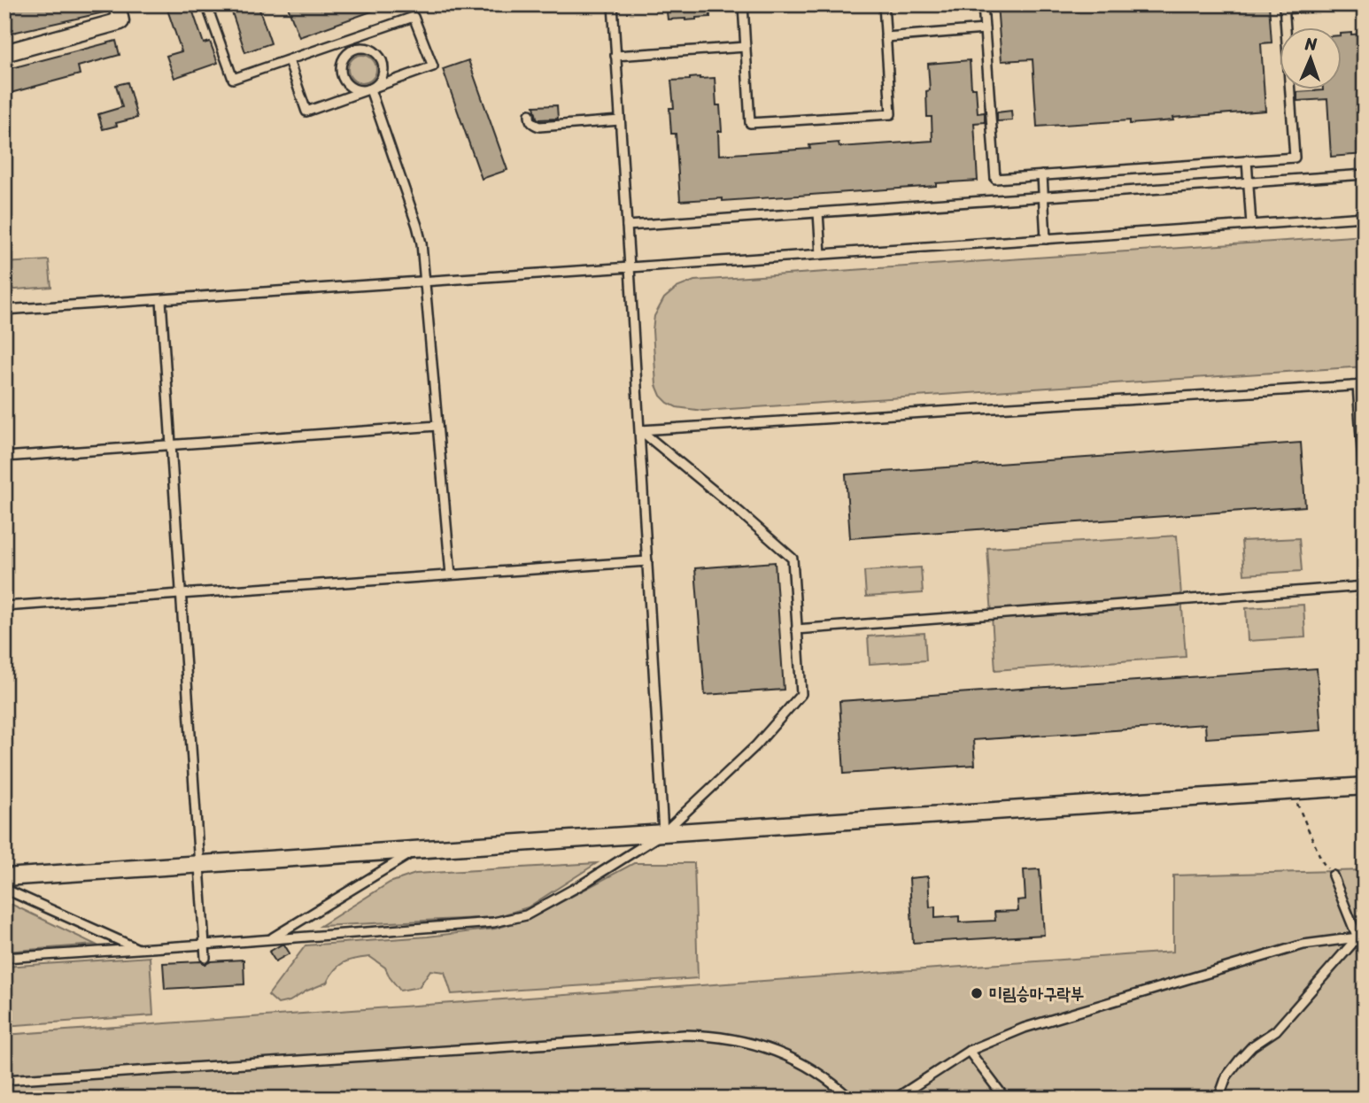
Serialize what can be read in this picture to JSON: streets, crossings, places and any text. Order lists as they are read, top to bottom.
{
  "places": ["미림승마구락부"],
  "north": "top"
}
